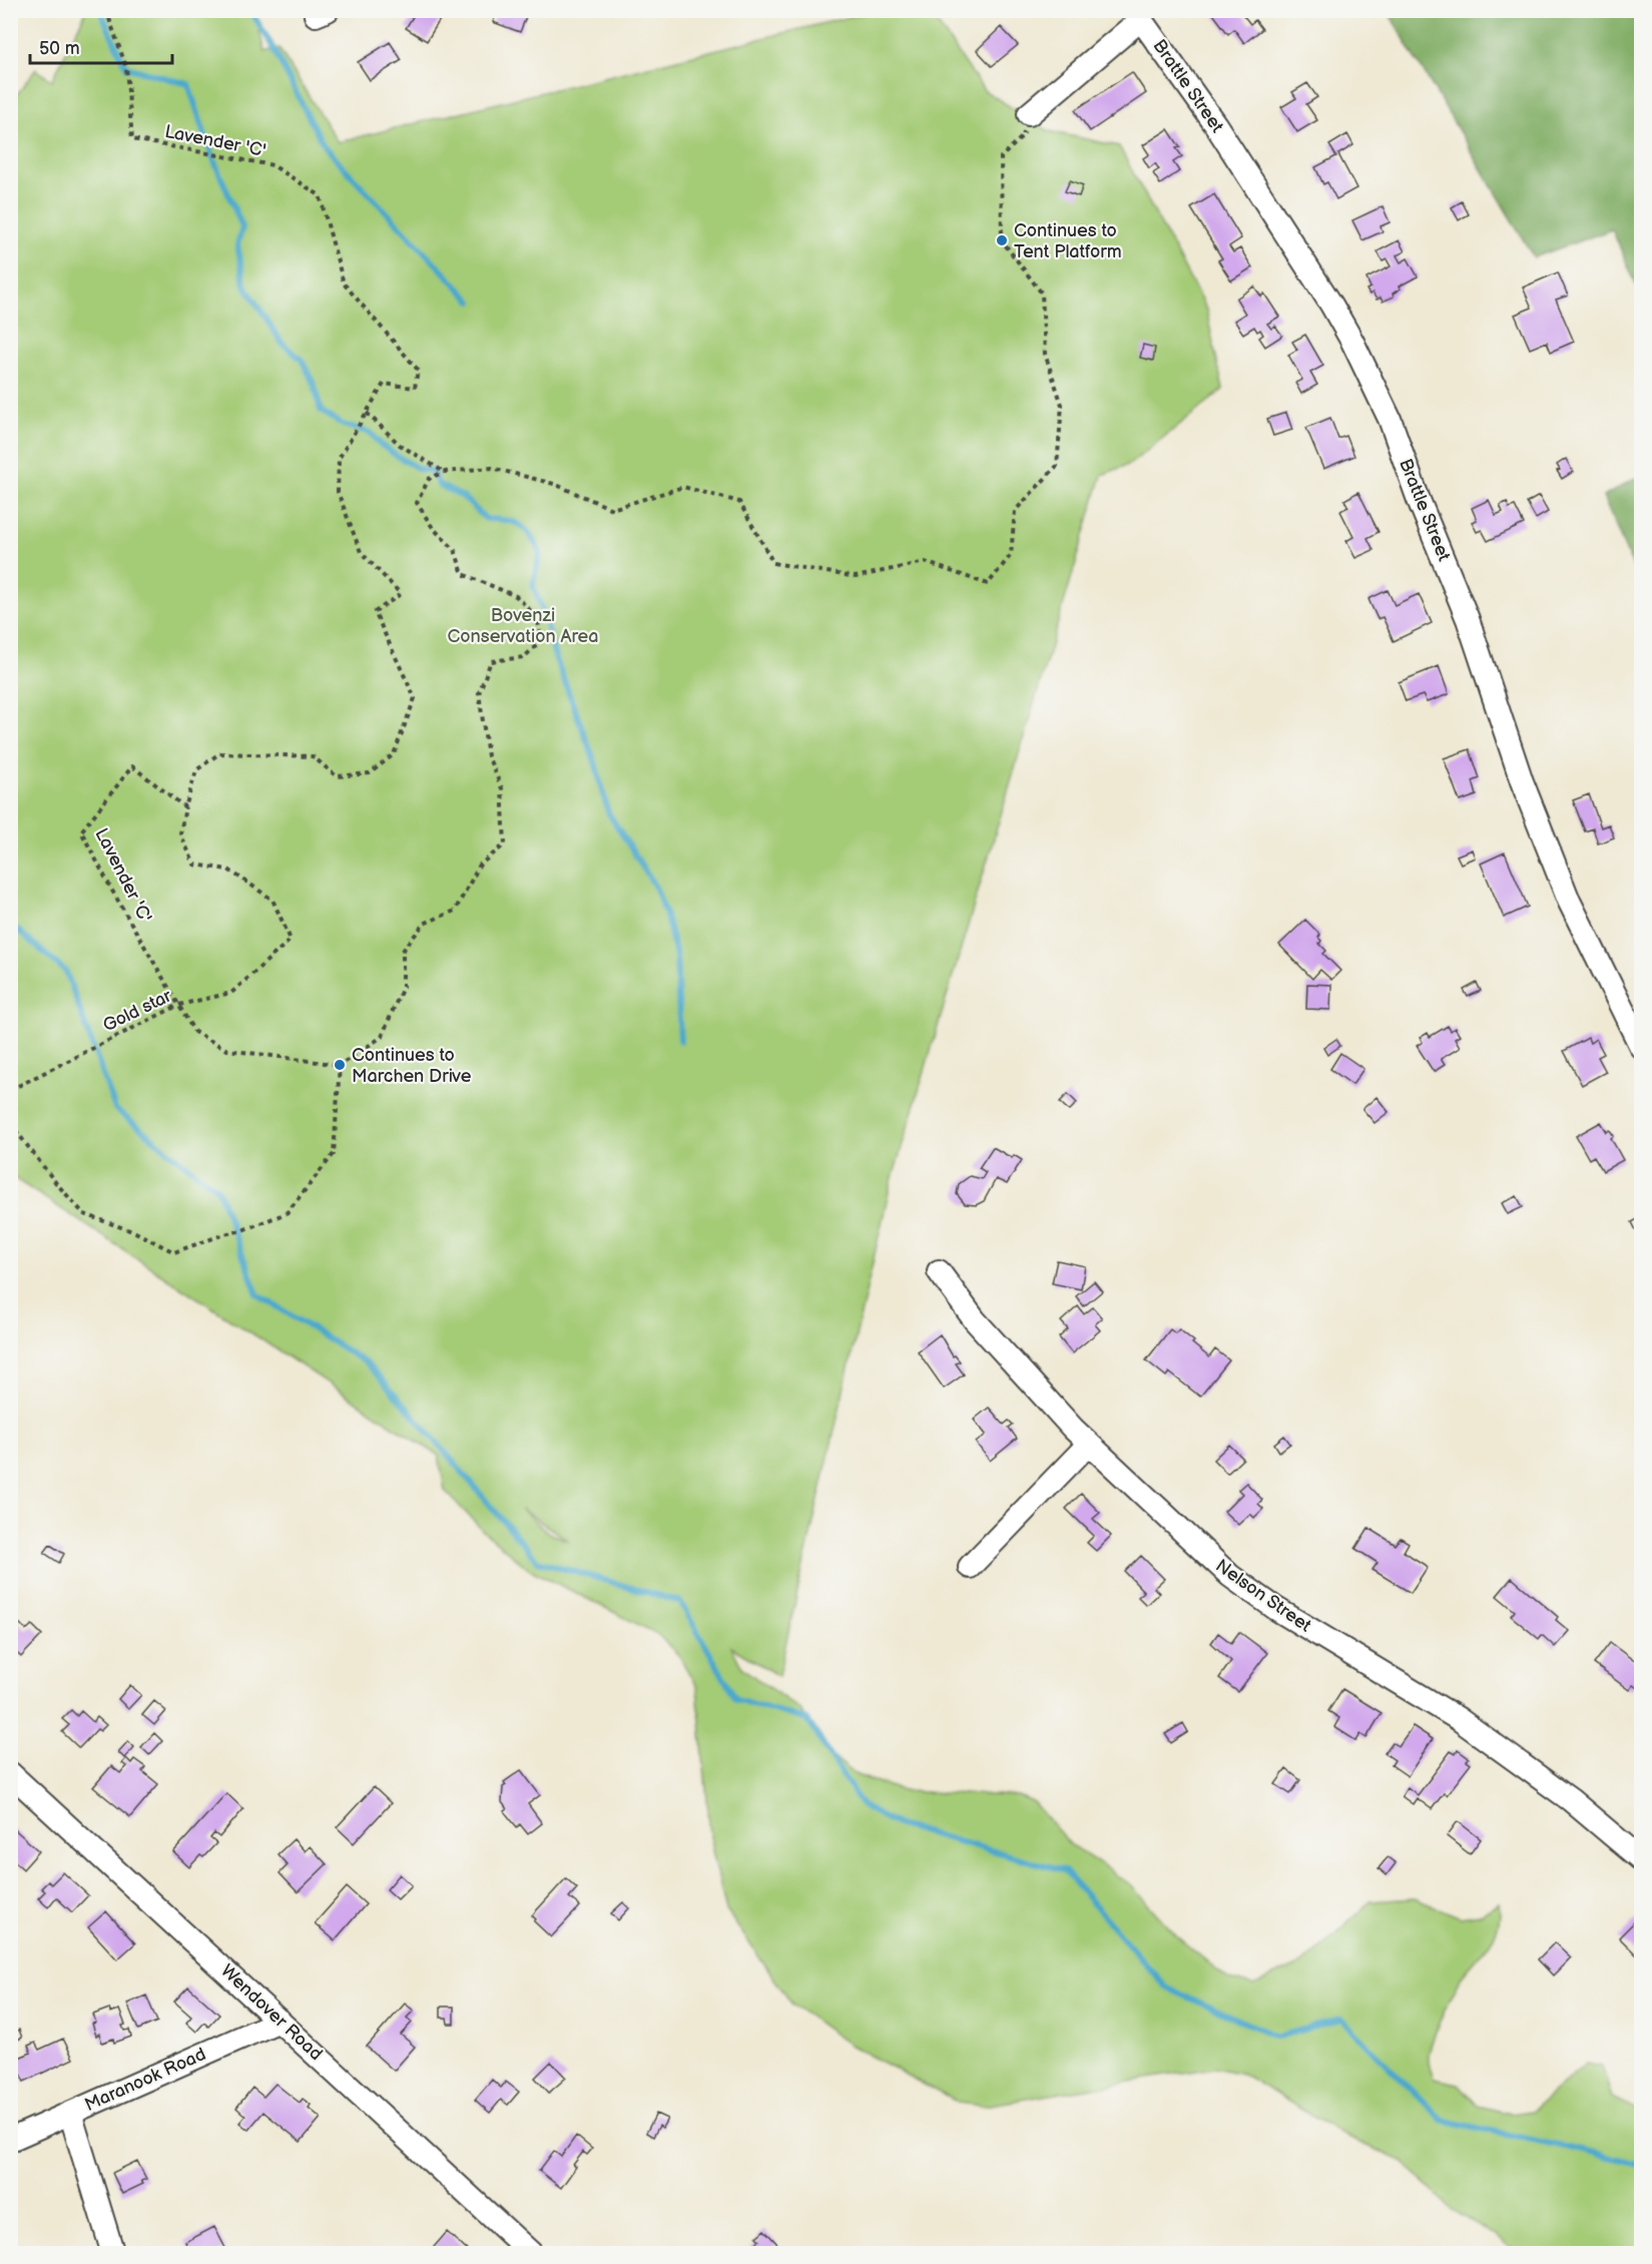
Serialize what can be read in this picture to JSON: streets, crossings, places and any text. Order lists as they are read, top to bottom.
{
  "streets": {
    "street": [
      "Brattle Street",
      "Nelson Street",
      "Wendover Road",
      "Maranook Road"
    ],
    "path": ["Lavender 'C'", "Gold star"]
  },
  "crossings": [
    ["Lavender 'C'", "Gold star"],
    ["Wendover Road", "Maranook Road"]
  ],
  "parks": ["Bovenzi Conservation Area"],
  "places": ["Continues to Tent Platform", "Continues to Marchen Drive"],
  "scale_bar": "50 m"
}
